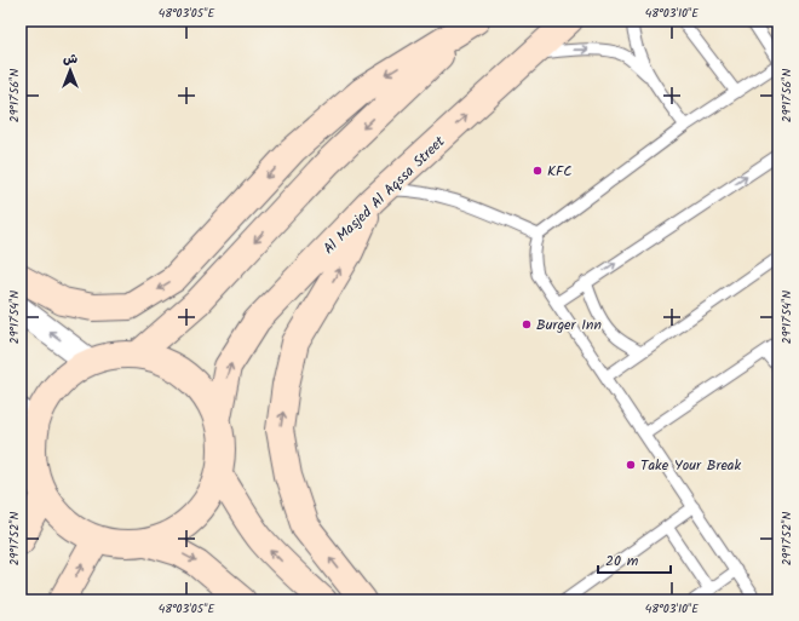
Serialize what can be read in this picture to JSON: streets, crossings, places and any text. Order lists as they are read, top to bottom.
{
  "streets": {
    "main road": ["Al Masjed Al Aqssa Street"]
  },
  "places": ["KFC", "Burger Inn", "Take Your Break"],
  "scale_bar": "20 m",
  "north": "top",
  "coordinates": [
    "48°03'05\"E",
    "48°03'10\"E",
    "29°17'56\"N",
    "29°17'54\"N",
    "29°17'52\"N"
  ]
}
